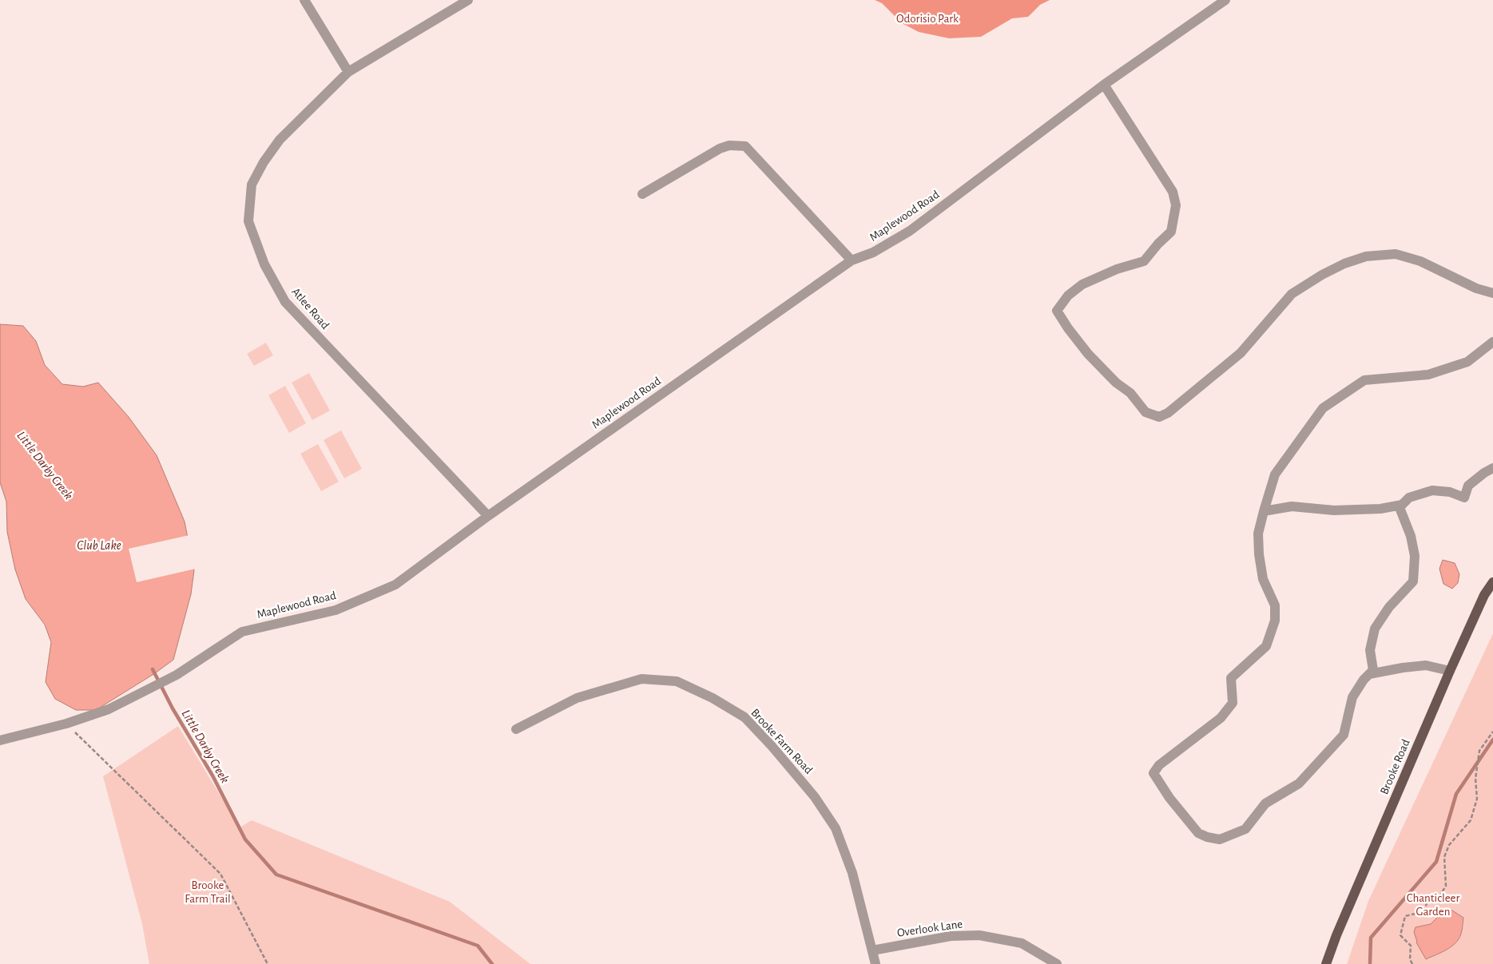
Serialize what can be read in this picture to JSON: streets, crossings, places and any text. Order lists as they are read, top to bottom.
{
  "streets": {
    "main road": ["Brooke Road"],
    "street": [
      "Maplewood Road",
      "Atlee Road",
      "Brooke Farm Road",
      "Overlook Lane"
    ]
  },
  "crossings": [
    ["Maplewood Road", "Atlee Road"],
    ["Brooke Farm Road", "Overlook Lane"]
  ],
  "water": ["Little Darby Creek", "Club Lake"],
  "parks": ["Odorisio Park", "Brooke Farm Trail", "Chanticleer Garden"]
}
